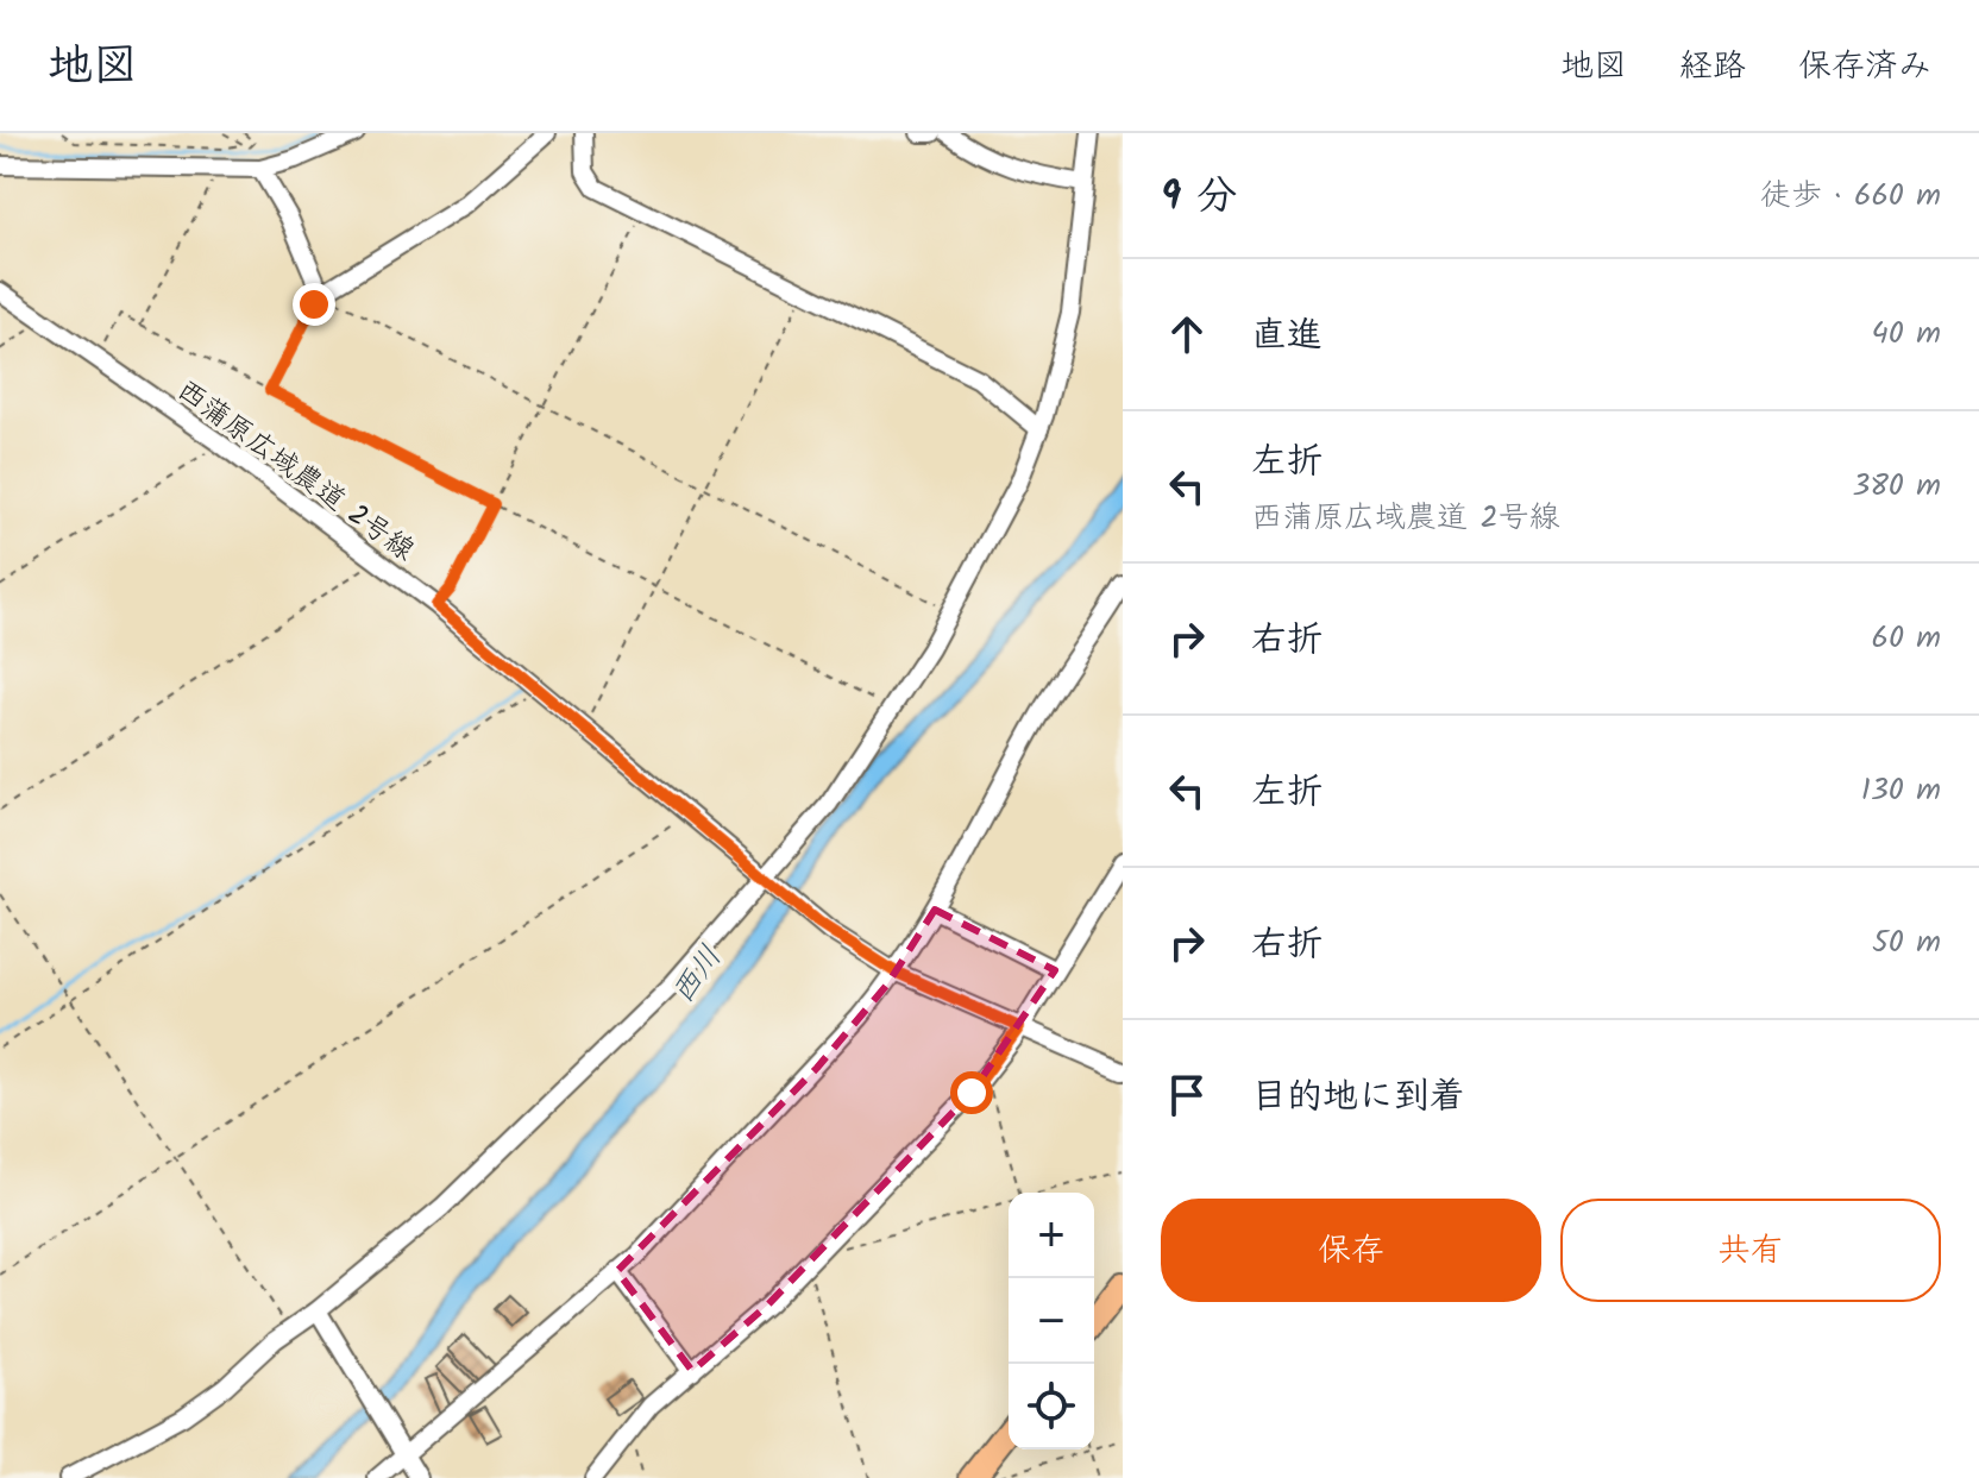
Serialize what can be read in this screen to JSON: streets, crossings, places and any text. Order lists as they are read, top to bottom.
{
  "streets": {
    "street": ["西蒲原広域農道 2号線"]
  },
  "water": ["西川"],
  "page": {
    "header": "地図",
    "nav": ["地図", "経路", "保存済み"],
    "heading": ["9 分", "徒歩 · 660 m"],
    "list": [
      ["直進", "40 m"],
      ["左折", "西蒲原広域農道 2号線", "380 m"],
      ["右折", "60 m"],
      ["左折", "130 m"],
      ["右折", "50 m"],
      "目的地に到着"
    ],
    "buttons": ["保存", "共有"],
    "map_buttons": ["+", "−"]
  }
}
